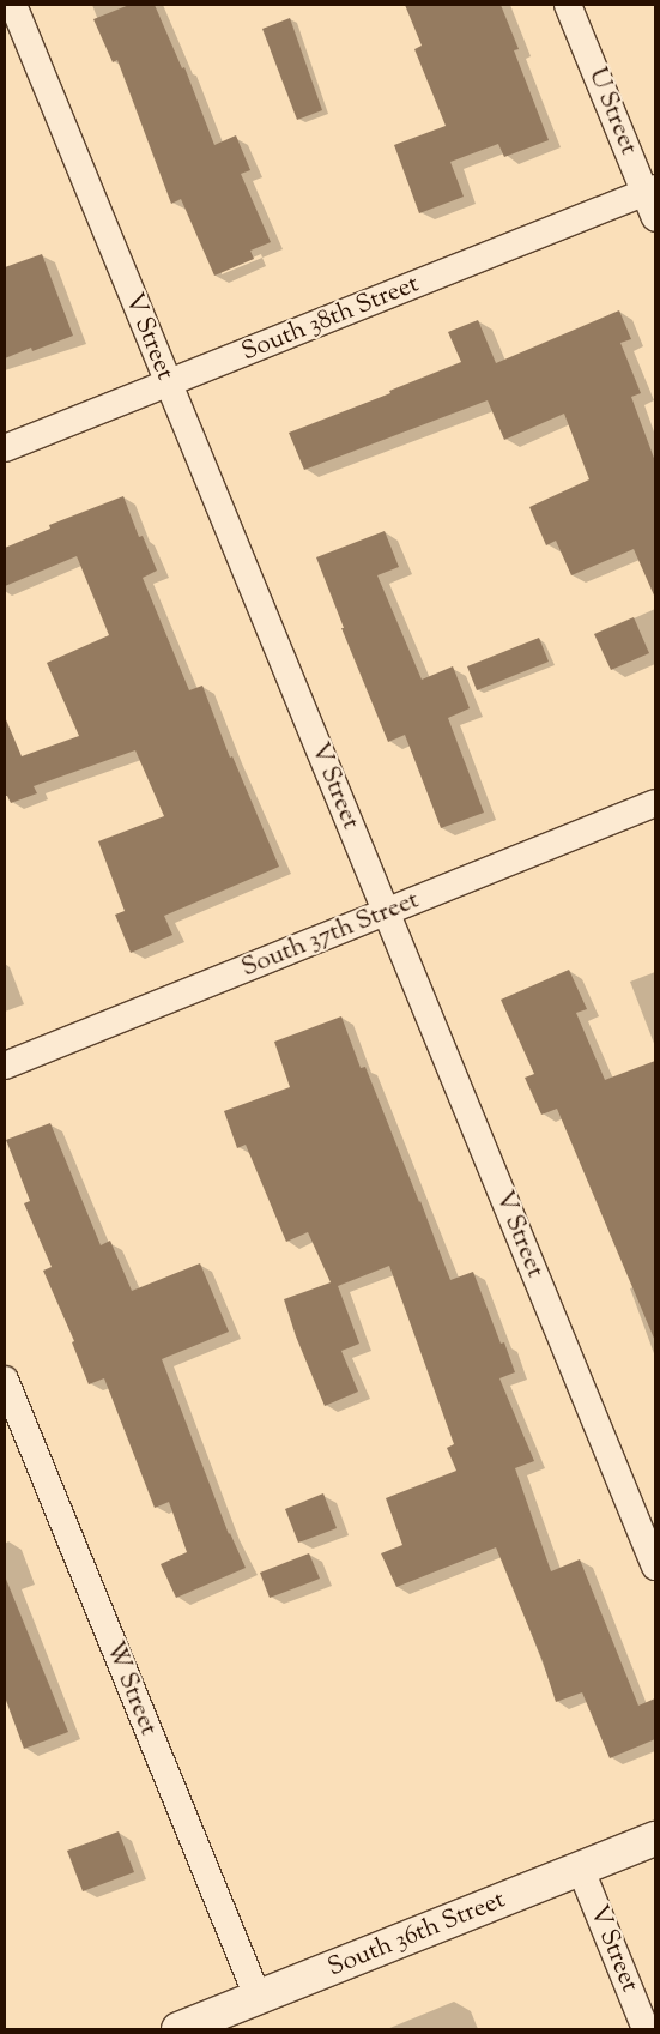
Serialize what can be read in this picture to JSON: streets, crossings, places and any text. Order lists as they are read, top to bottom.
{
  "streets": {
    "main road": ["South 36th Street"],
    "street": [
      "U Street",
      "South 38th Street",
      "V Street",
      "South 37th Street",
      "W Street"
    ]
  },
  "crossings": [
    ["U Street", "South 38th Street"],
    ["South 38th Street", "V Street"],
    ["V Street", "South 37th Street"],
    ["V Street", "South 36th Street"],
    ["W Street", "South 36th Street"]
  ]
}
